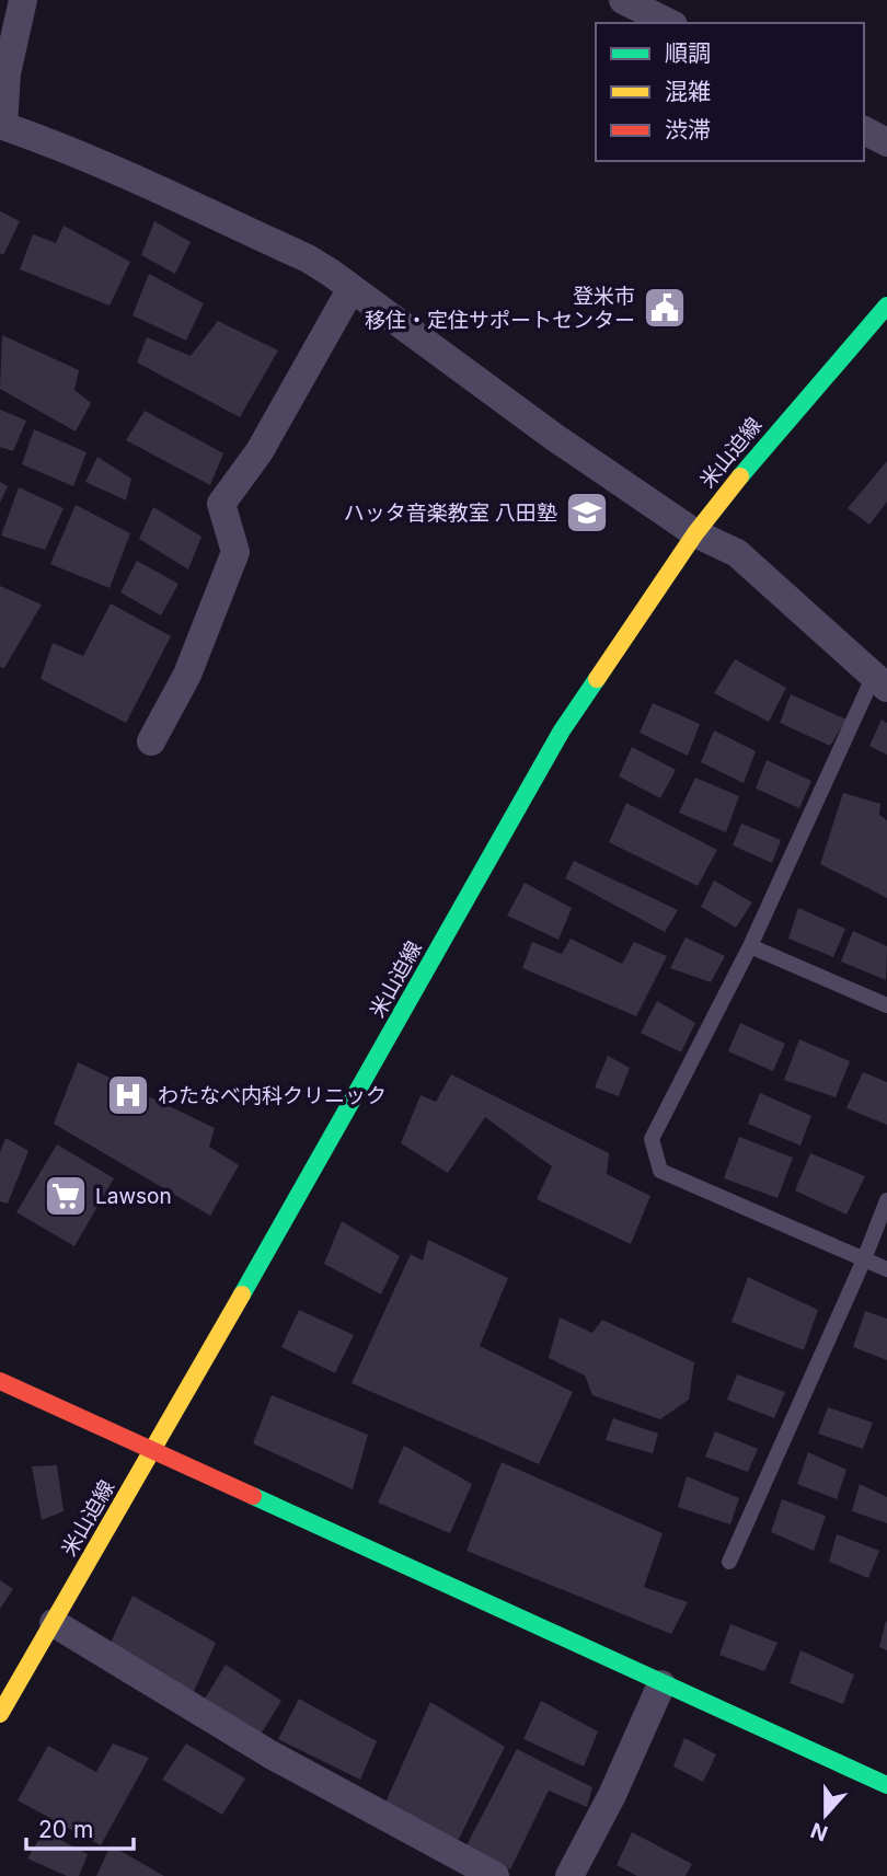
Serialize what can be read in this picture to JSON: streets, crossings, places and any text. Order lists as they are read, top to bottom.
{
  "streets": {
    "main road": ["米山迫線"]
  },
  "places": {
    "public building": ["登米市 移住・定住サポートセンター"],
    "school or university": ["ハッタ音楽教室 八田塾"],
    "hospital": ["わたなべ内科クリニック"],
    "supermarket": ["Lawson"]
  },
  "legend": ["順調", "混雑", "渋滞"],
  "scale_bar": "20 m",
  "north": "bottom"
}
